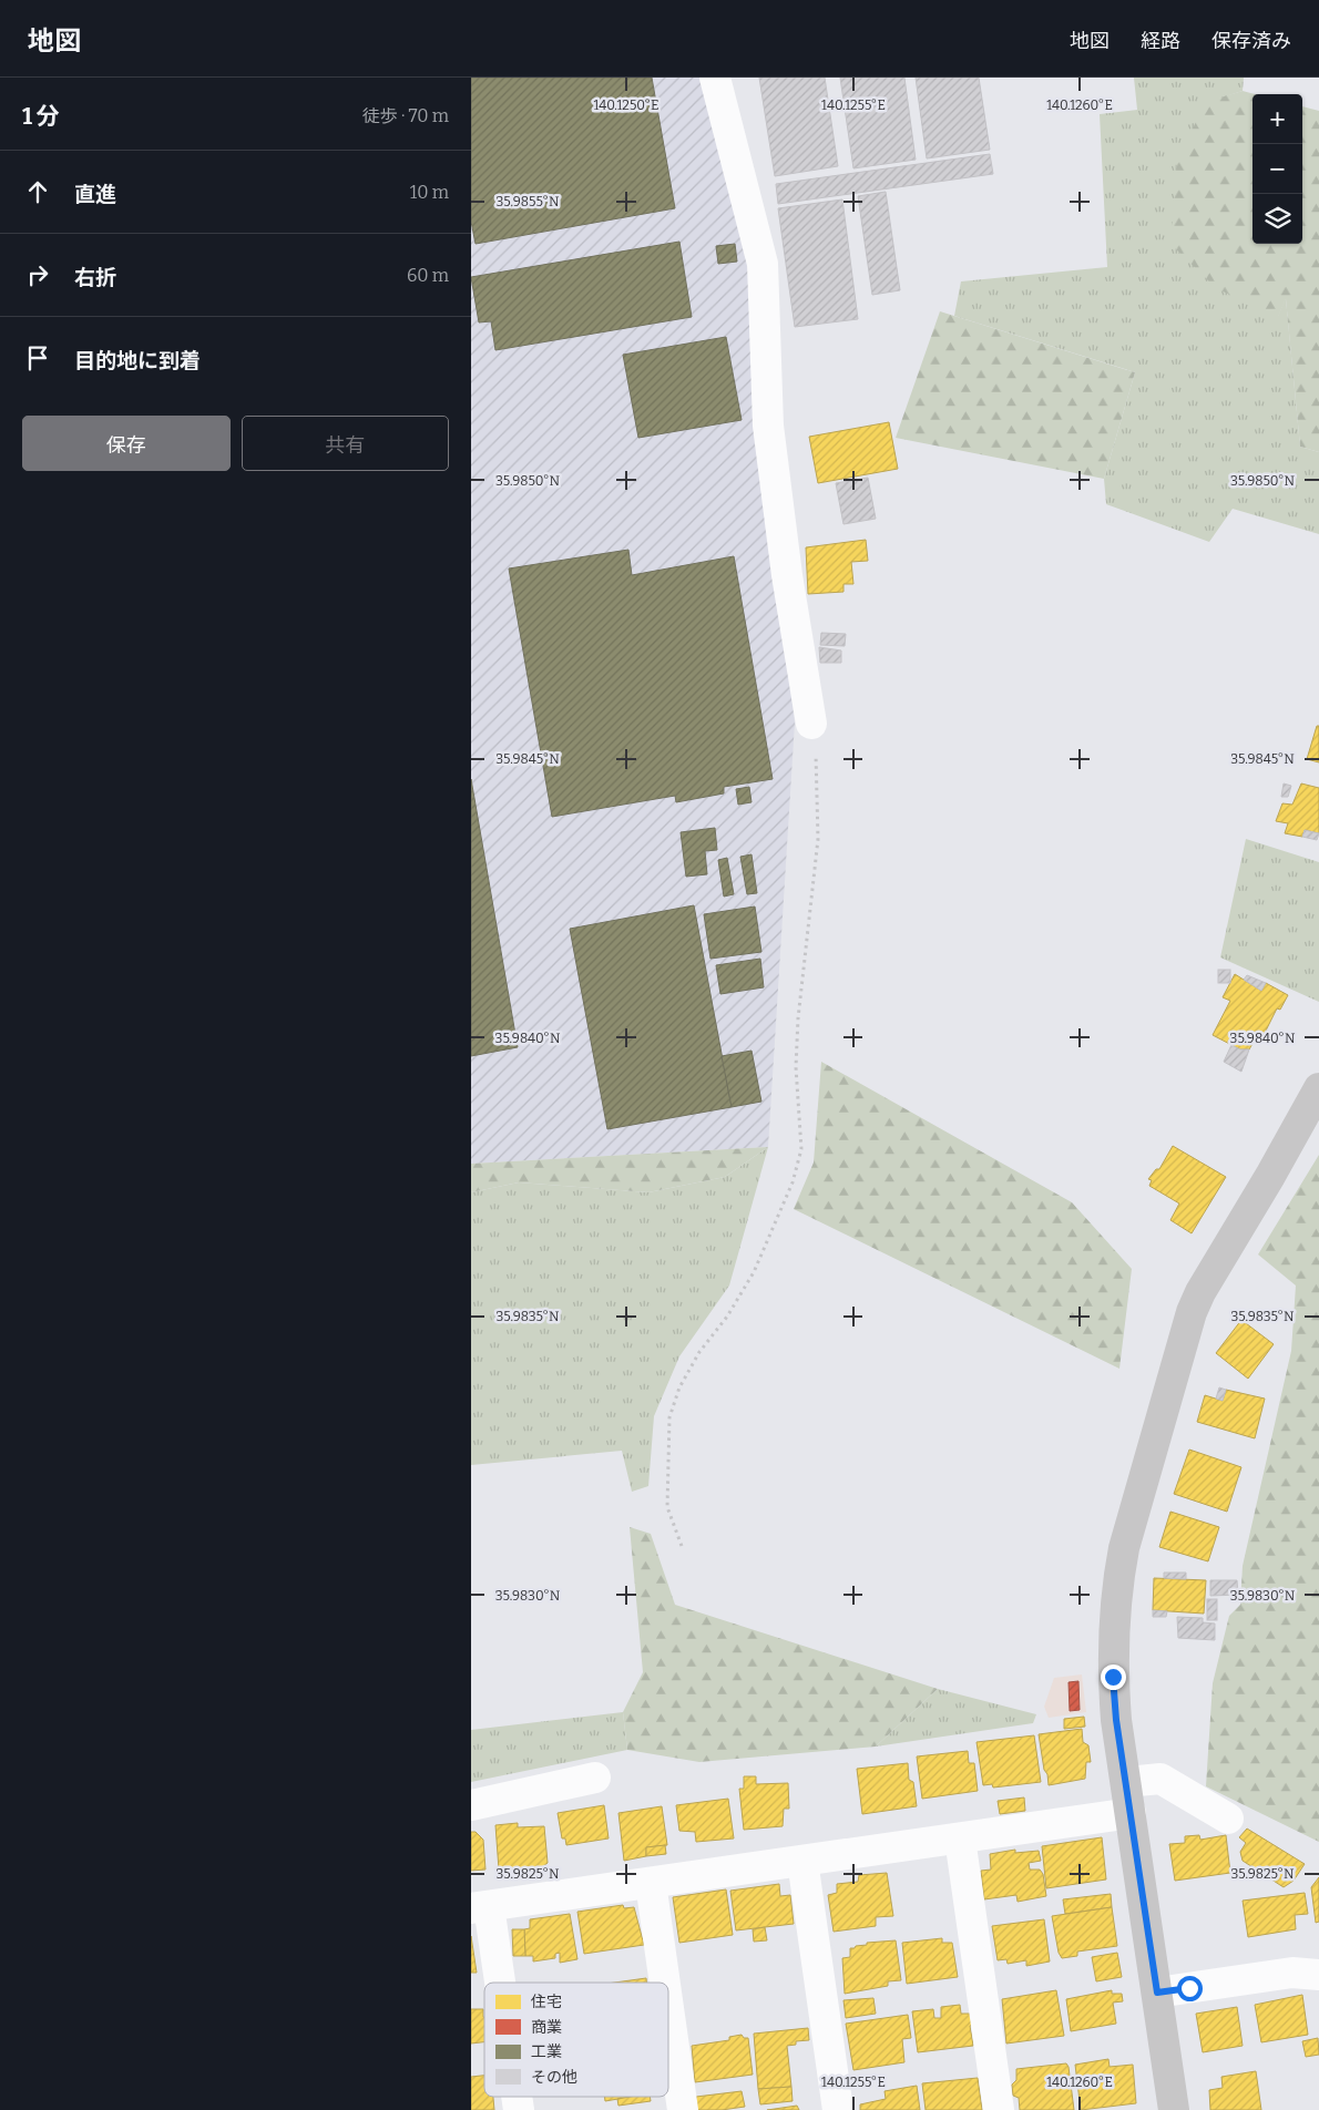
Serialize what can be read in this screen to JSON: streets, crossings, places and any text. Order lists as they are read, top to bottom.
{
  "legend": [
    "住宅",
    "商業",
    "工業",
    "その他"
  ],
  "page": {
    "header": "地図",
    "nav": ["地図", "経路", "保存済み"],
    "heading": ["1 分", "徒歩 · 70 m"],
    "map_buttons": ["+", "−"],
    "list": [
      ["直進", "10 m"],
      ["右折", "60 m"],
      "目的地に到着"
    ],
    "buttons": ["保存", "共有"]
  },
  "coordinates": [
    "140.1250°E",
    "140.1255°E",
    "140.1260°E",
    "35.9855°N",
    "35.9850°N",
    "35.9845°N",
    "35.9840°N",
    "35.9835°N",
    "35.9830°N",
    "35.9825°N"
  ]
}
